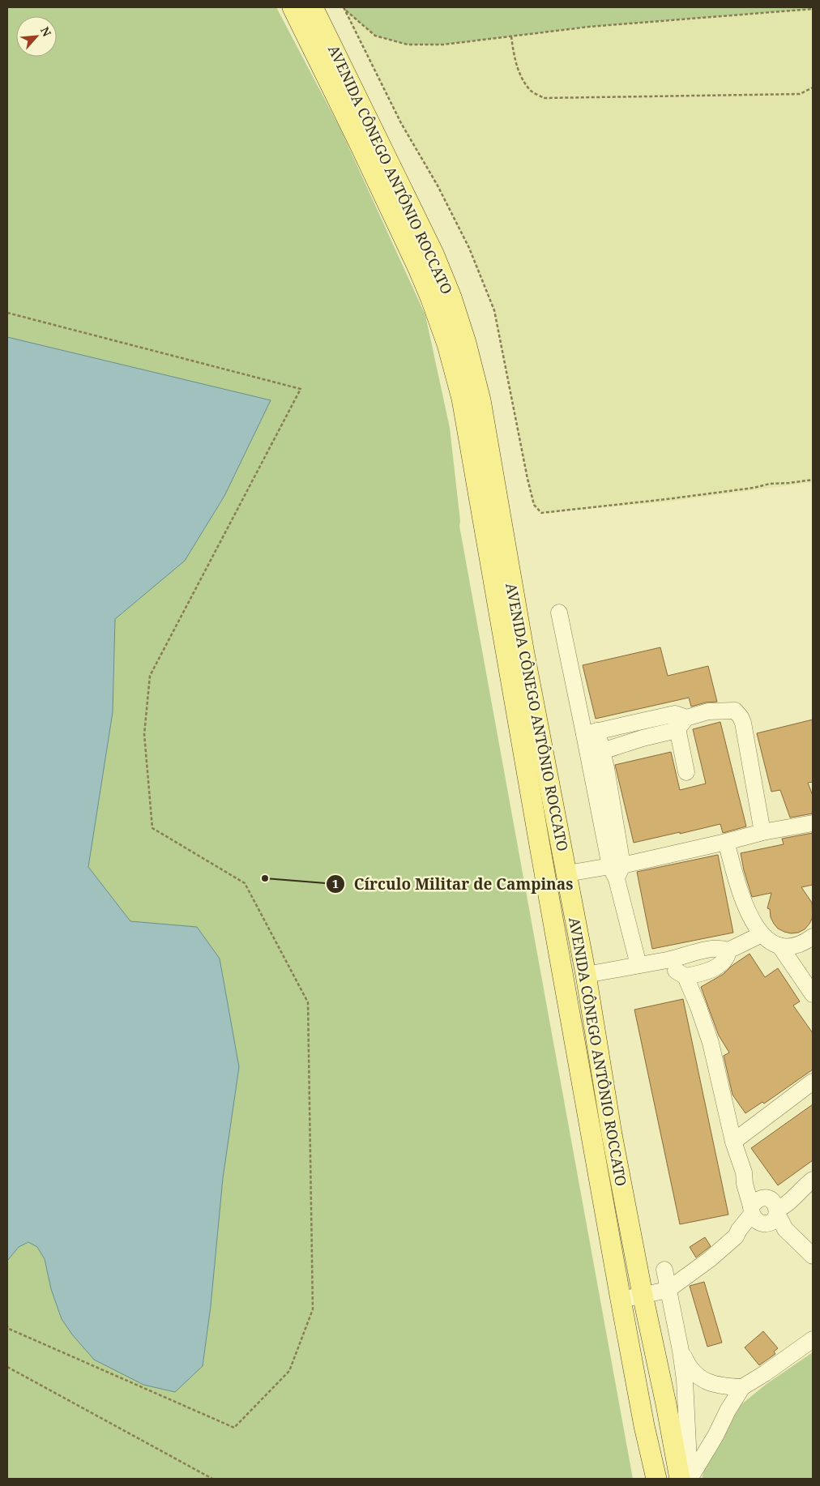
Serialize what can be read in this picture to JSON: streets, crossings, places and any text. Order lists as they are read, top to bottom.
{
  "streets": {
    "main road": ["AVENIDA CÔNEGO ANTÔNIO ROCCATO"]
  },
  "places": ["Círculo Militar de Campinas"],
  "north": "top right"
}
